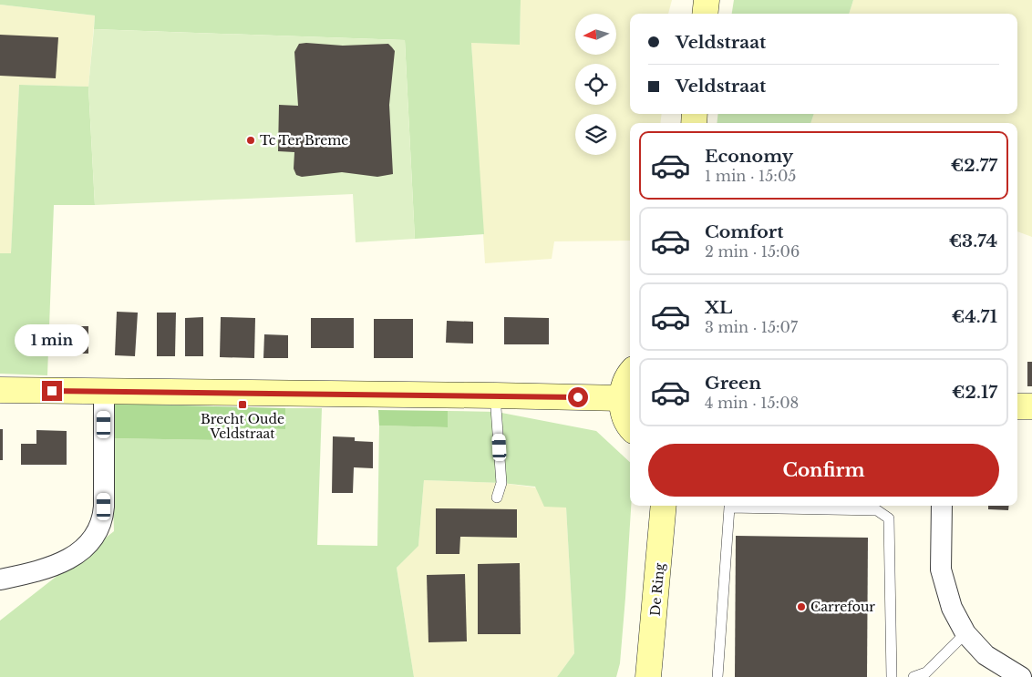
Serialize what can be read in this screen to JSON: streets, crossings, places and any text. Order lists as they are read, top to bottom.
{
  "streets": {
    "street": ["De Ring"]
  },
  "places": {
    "other": ["Tc Ter Breme", "Carrefour"],
    "transit": ["Brecht Oude Veldstraat"]
  },
  "north": "left",
  "page": {
    "banner": ["Veldstraat", "Veldstraat"],
    "list": [
      {
        "name": "Economy",
        "note": "1 min · 15:05",
        "value": "€2.77"
      },
      {
        "name": "Comfort",
        "note": "2 min · 15:06",
        "value": "€3.74"
      },
      {
        "name": "XL",
        "note": "3 min · 15:07",
        "value": "€4.71"
      },
      {
        "name": "Green",
        "note": "4 min · 15:08",
        "value": "€2.17"
      }
    ],
    "bubble": "1 min",
    "buttons": "Confirm"
  }
}
